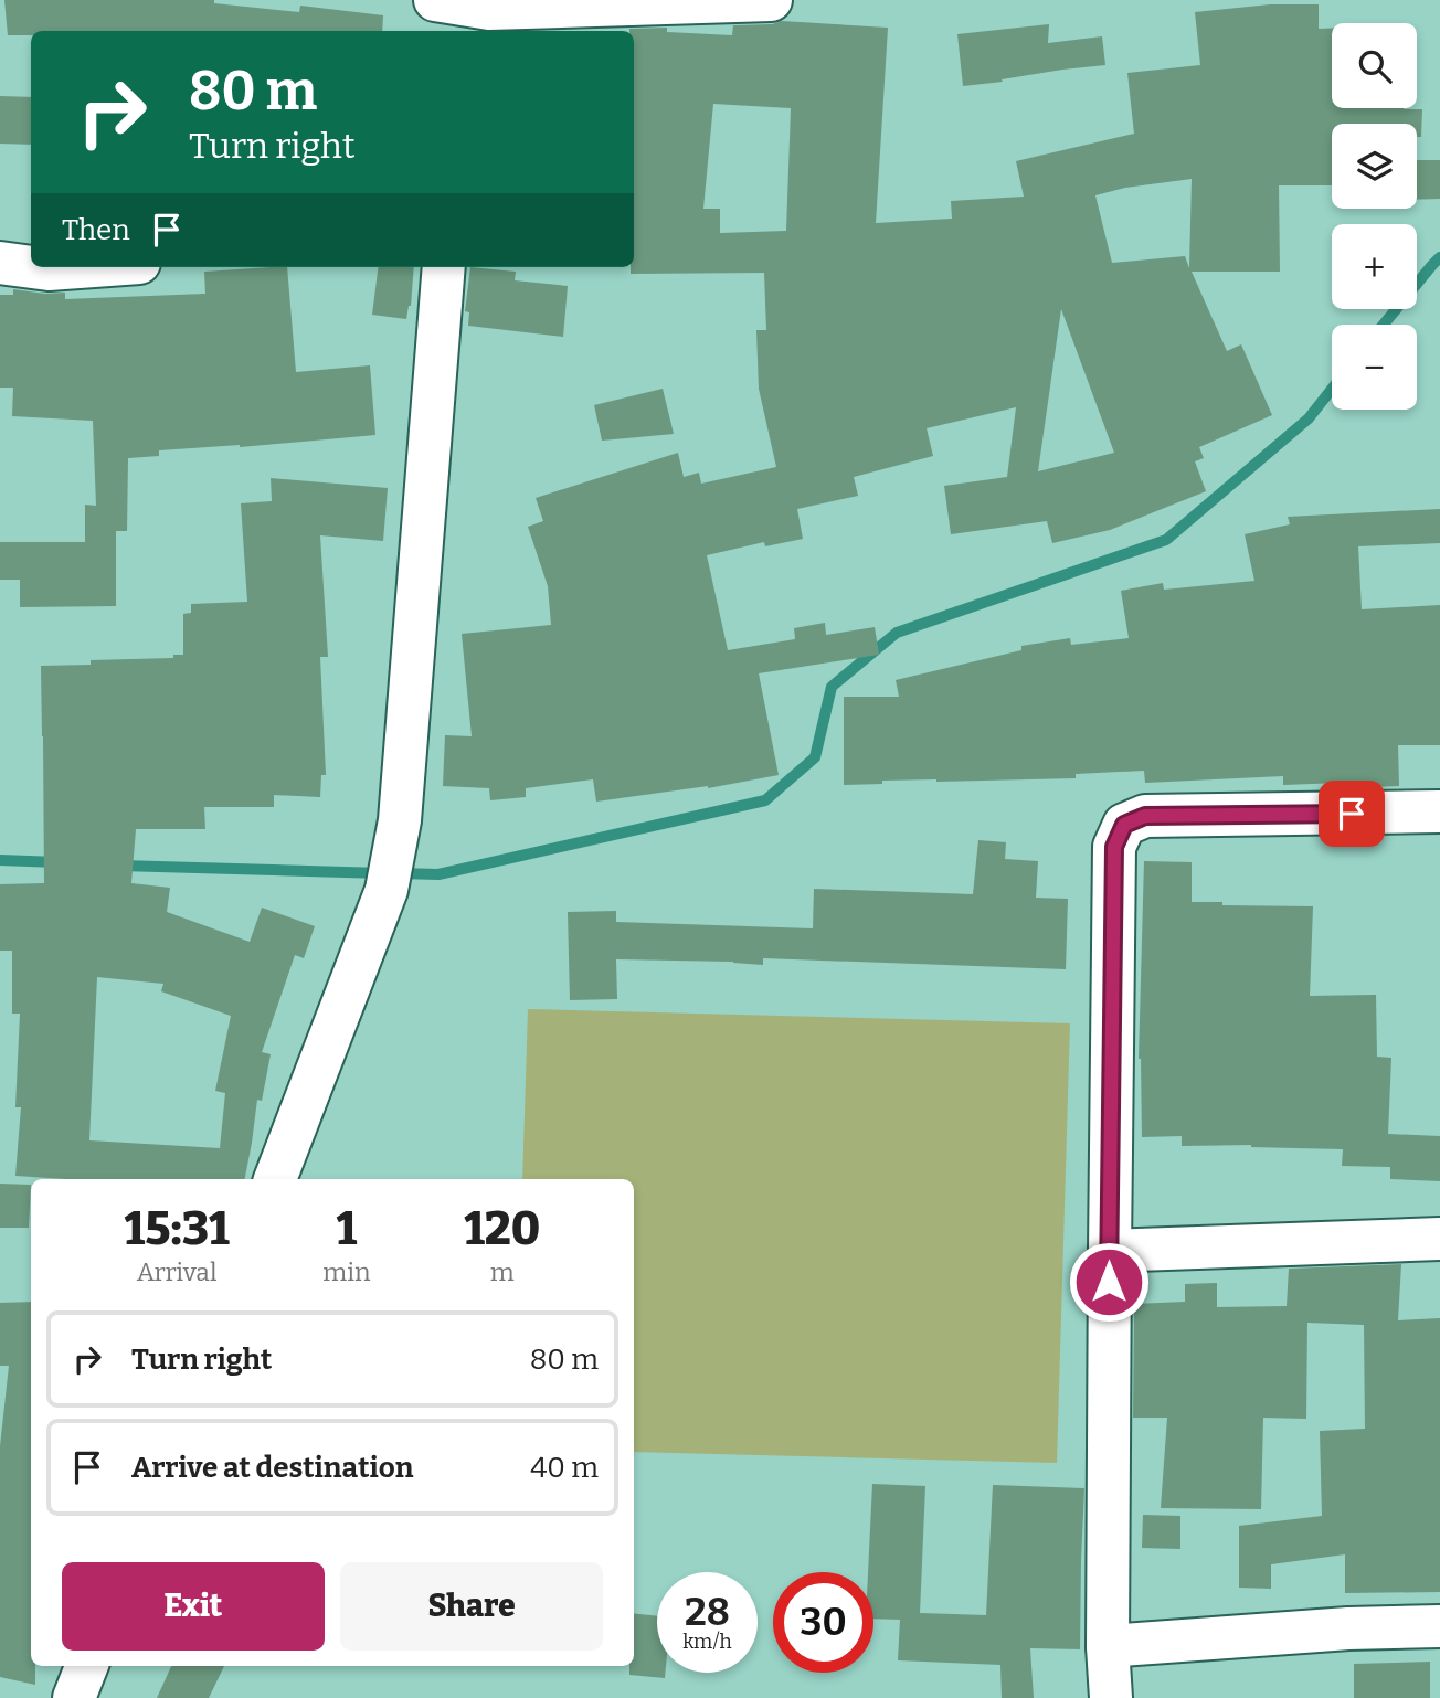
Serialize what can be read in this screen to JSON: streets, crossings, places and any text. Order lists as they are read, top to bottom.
{
  "page": {
    "map_buttons": ["+", "−"],
    "turn": ["80 m", "Turn right"],
    "then": "Then",
    "eta": [
      "15:31",
      "Arrival",
      "1",
      "min",
      "120",
      "m"
    ],
    "list": [
      {
        "name": "Turn right",
        "value": "80 m"
      },
      {
        "name": "Arrive at destination",
        "value": "40 m"
      }
    ],
    "buttons": ["Exit", "Share"],
    "speed": "28 km/h",
    "limit": "30"
  }
}
